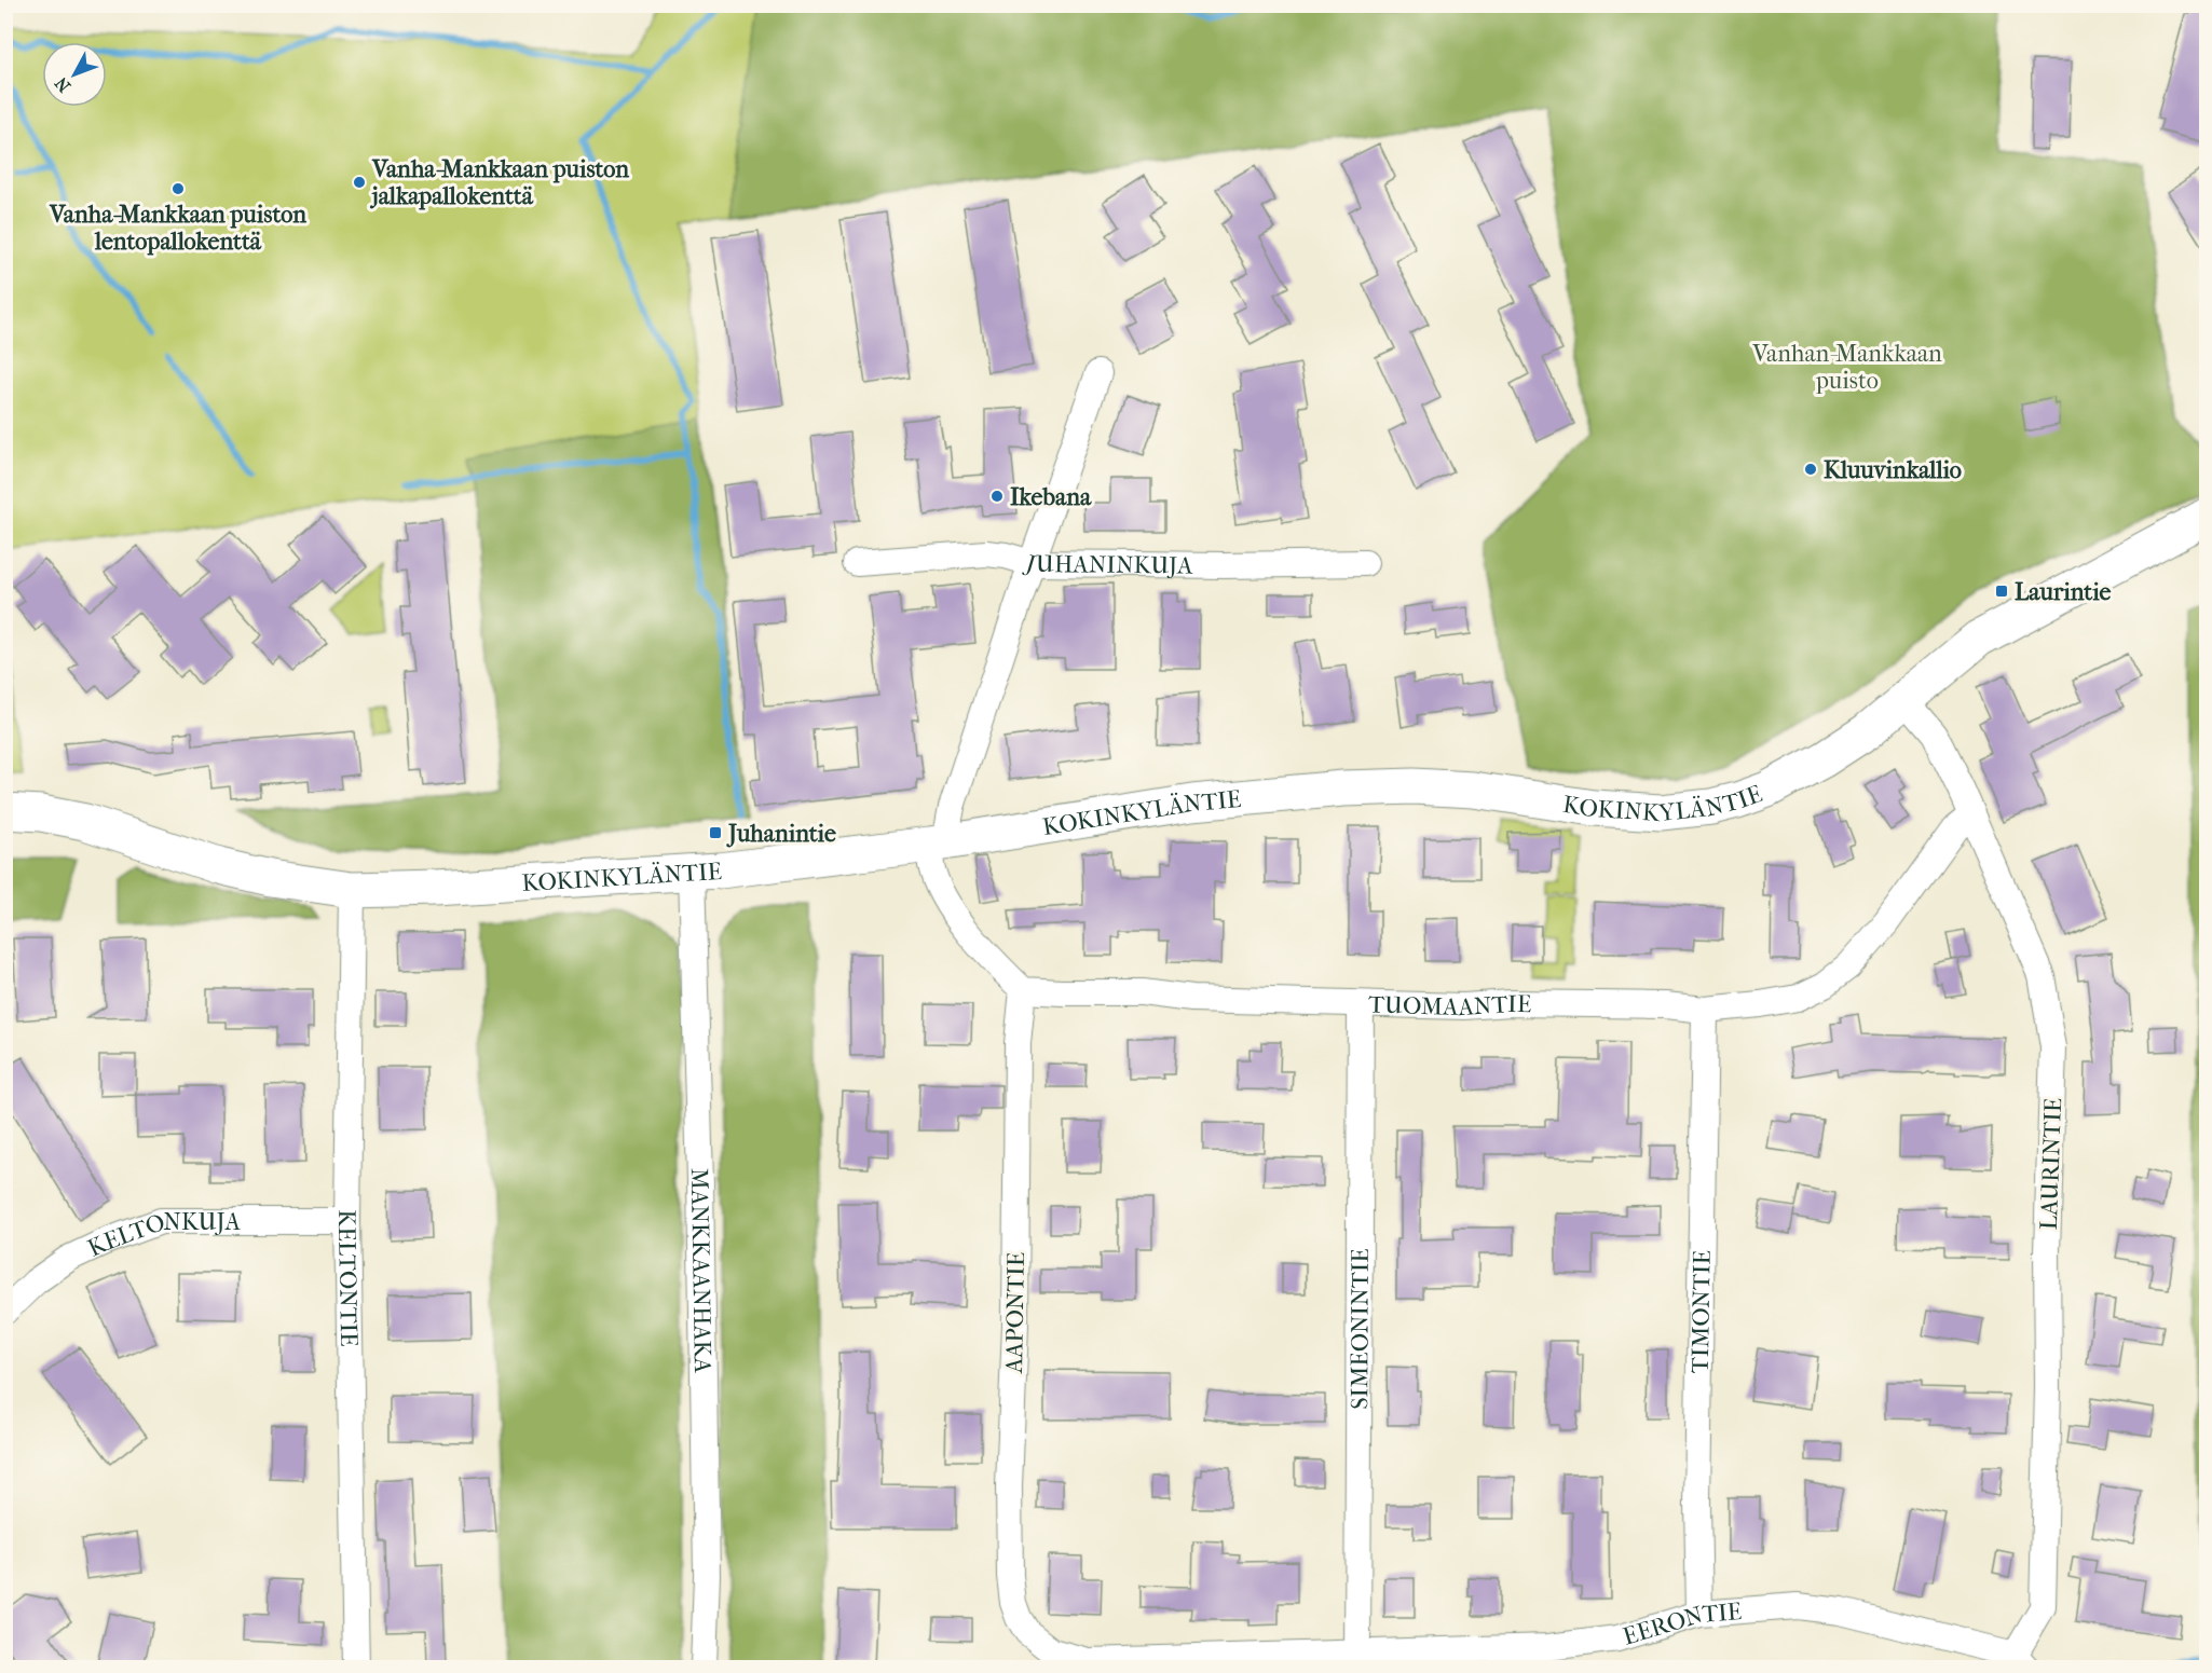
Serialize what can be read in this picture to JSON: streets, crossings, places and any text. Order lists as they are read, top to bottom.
{
  "streets": {
    "main road": ["KOKINKYLÄNTIE"],
    "street": [
      "JUHANINKUJA",
      "TUOMAANTIE",
      "LAURINTIE",
      "KELTONKUJA",
      "MANKKAANHAKA",
      "KELTONTIE",
      "TIMONTIE",
      "AAPONTIE",
      "SIMEONINTIE",
      "EERONTIE"
    ]
  },
  "crossings": [
    ["KOKINKYLÄNTIE", "LAURINTIE"],
    ["KOKINKYLÄNTIE", "MANKKAANHAKA"],
    ["KOKINKYLÄNTIE", "KELTONTIE"],
    ["TUOMAANTIE", "LAURINTIE"],
    ["TUOMAANTIE", "TIMONTIE"],
    ["TUOMAANTIE", "AAPONTIE"],
    ["TUOMAANTIE", "SIMEONINTIE"],
    ["LAURINTIE", "EERONTIE"],
    ["KELTONKUJA", "KELTONTIE"],
    ["TIMONTIE", "EERONTIE"],
    ["AAPONTIE", "EERONTIE"],
    ["SIMEONINTIE", "EERONTIE"]
  ],
  "parks": ["Vanhan-Mankkaan puisto"],
  "places": {
    "other": [
      "Vanha-Mankkaan puiston jalkapallokenttä",
      "Vanha-Mankkaan puiston lentopallokenttä",
      "Kluuvinkallio",
      "Ikebana"
    ],
    "transit": ["Laurintie", "Juhanintie"]
  },
  "north": "bottom left"
}
